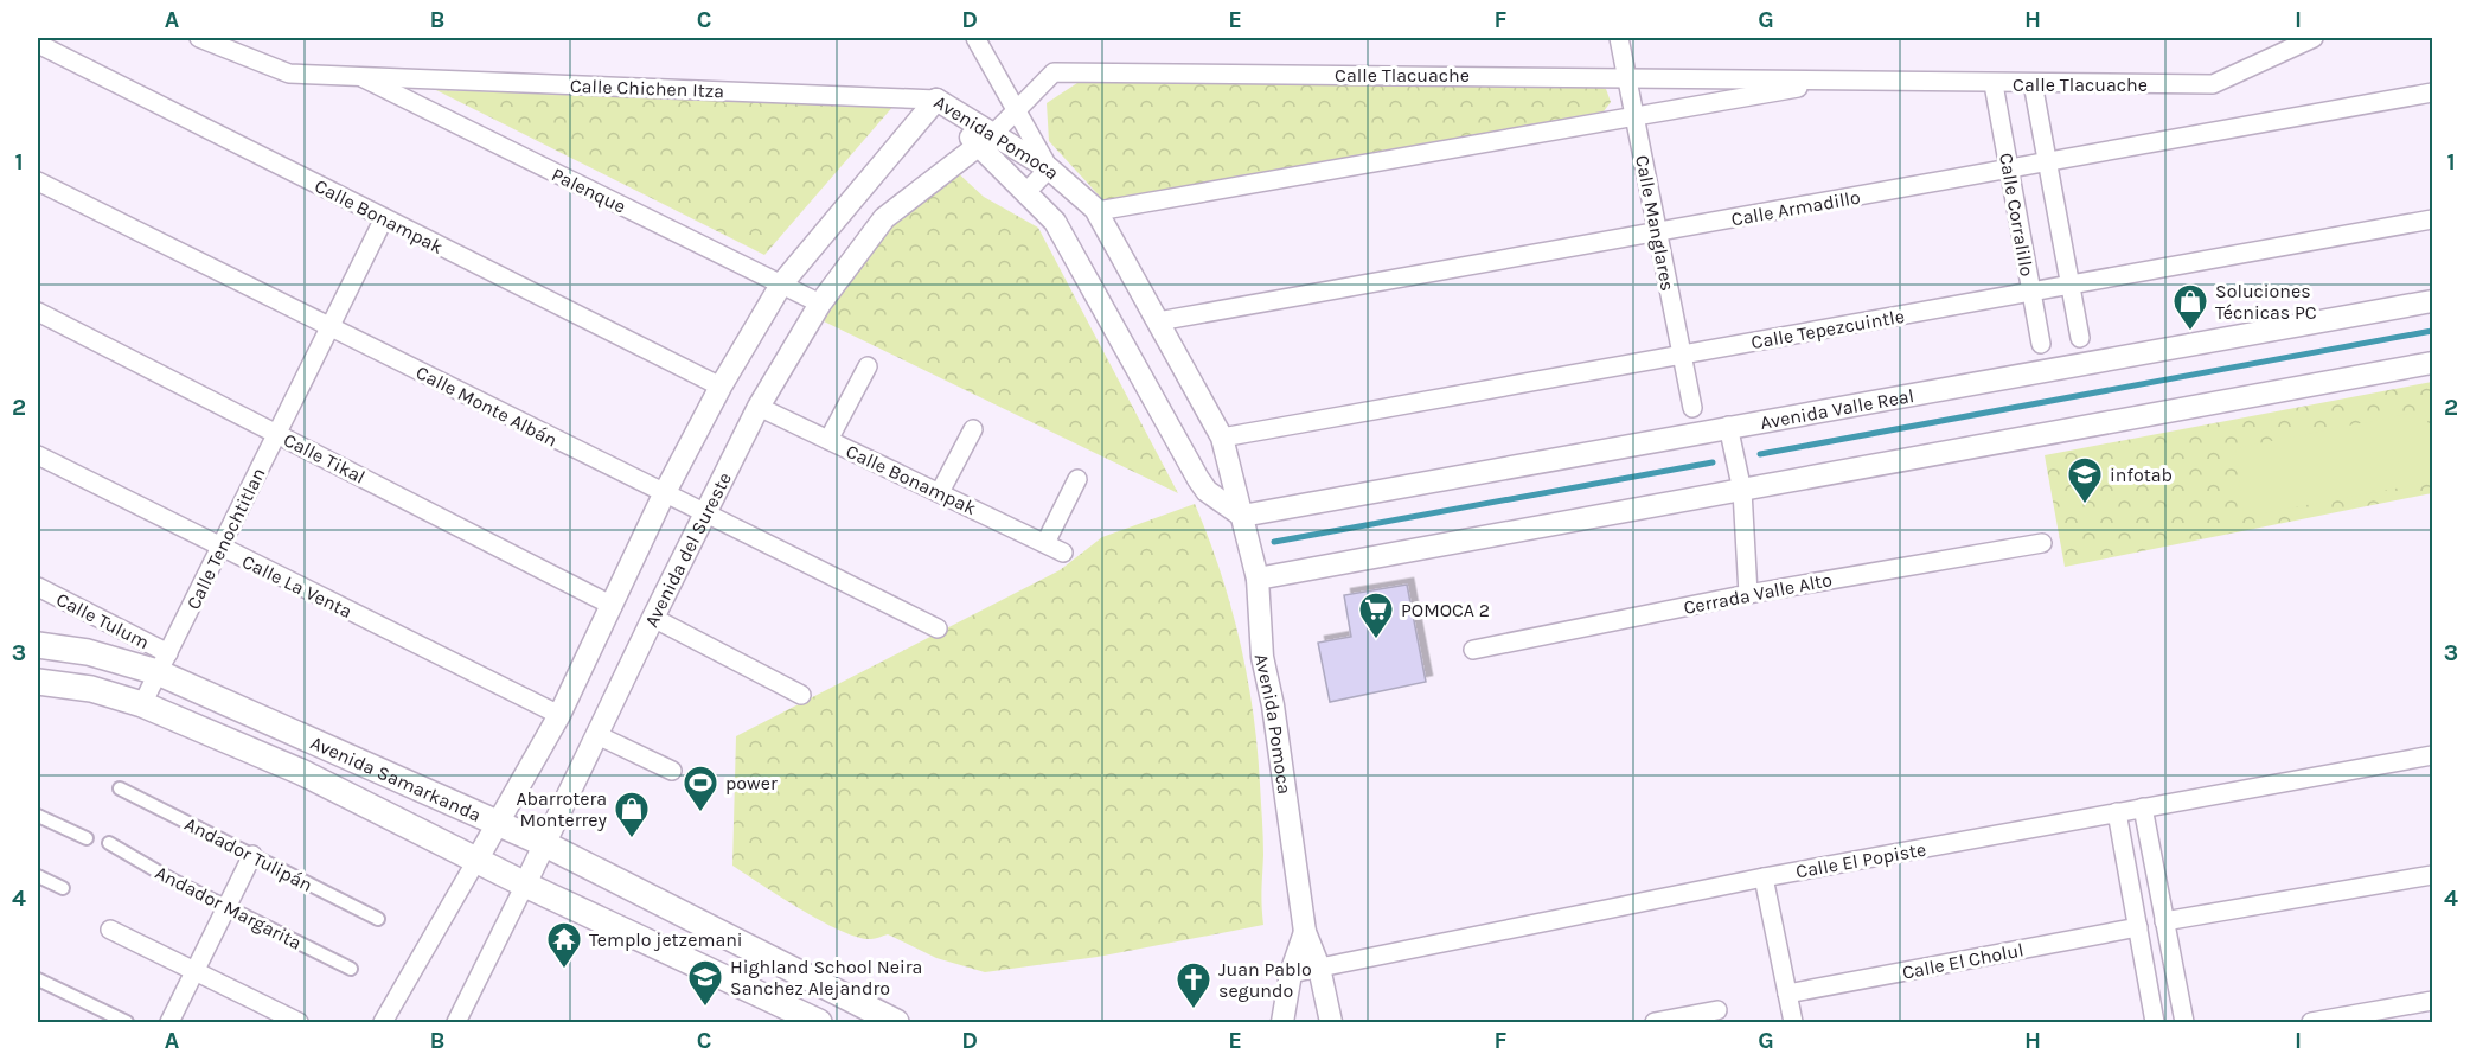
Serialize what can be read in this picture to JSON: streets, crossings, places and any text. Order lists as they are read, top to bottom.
{
  "streets": {
    "main road": ["Avenida Samarkanda"],
    "street": [
      "Calle Tlacuache",
      "Calle Chichen Itza",
      "Avenida Pomoca",
      "Palenque",
      "Calle Armadillo",
      "Calle Corralillo",
      "Calle Bonampak",
      "Calle Manglares",
      "Calle Tepezcuintle",
      "Calle Monte Albán",
      "Avenida Valle Real",
      "Calle Tikal",
      "Calle Tenochtitlan",
      "Avenida del Sureste",
      "Calle La Venta",
      "Cerrada Valle Alto",
      "Calle Tulum",
      "Andador Tulipán",
      "Calle El Popiste",
      "Andador Margarita",
      "Calle El Cholul"
    ]
  },
  "crossings": [
    ["Calle Tlacuache", "Avenida Pomoca"],
    ["Calle Tlacuache", "Calle Corralillo"],
    ["Calle Tlacuache", "Calle Manglares"],
    ["Calle Tlacuache", "Avenida del Sureste"],
    ["Calle Chichen Itza", "Avenida Pomoca"],
    ["Calle Chichen Itza", "Palenque"],
    ["Avenida Pomoca", "Calle Armadillo"],
    ["Avenida Pomoca", "Calle Tepezcuintle"],
    ["Avenida Pomoca", "Avenida Valle Real"],
    ["Avenida Pomoca", "Avenida del Sureste"],
    ["Avenida Pomoca", "Calle El Popiste"],
    ["Palenque", "Avenida del Sureste"],
    ["Calle Armadillo", "Calle Corralillo"],
    ["Calle Armadillo", "Calle Manglares"],
    ["Calle Corralillo", "Calle Tepezcuintle"],
    ["Calle Bonampak", "Calle Tenochtitlan"],
    ["Calle Bonampak", "Avenida del Sureste"],
    ["Calle Manglares", "Calle Tepezcuintle"],
    ["Calle Monte Albán", "Calle Tenochtitlan"],
    ["Calle Monte Albán", "Avenida del Sureste"],
    ["Calle Tikal", "Calle Tenochtitlan"],
    ["Calle Tenochtitlan", "Calle La Venta"],
    ["Calle Tenochtitlan", "Calle Tulum"],
    ["Calle Tenochtitlan", "Avenida Samarkanda"],
    ["Avenida del Sureste", "Avenida Samarkanda"],
    ["Calle Tulum", "Avenida Samarkanda"]
  ],
  "places": {
    "shop": ["Soluciones Técnicas PC", "Abarrotera Monterrey"],
    "school or university": ["infotab", "Highland School Neira Sanchez Alejandro"],
    "supermarket": ["POMOCA 2"],
    "sports": ["power"],
    "temple": ["Templo jetzemani"],
    "church": ["Juan Pablo segundo"]
  },
  "grid": {
    "columns": [
      "A",
      "B",
      "C",
      "D",
      "E",
      "F",
      "G",
      "H",
      "I"
    ],
    "rows": [
      "1",
      "2",
      "3",
      "4"
    ]
  }
}
